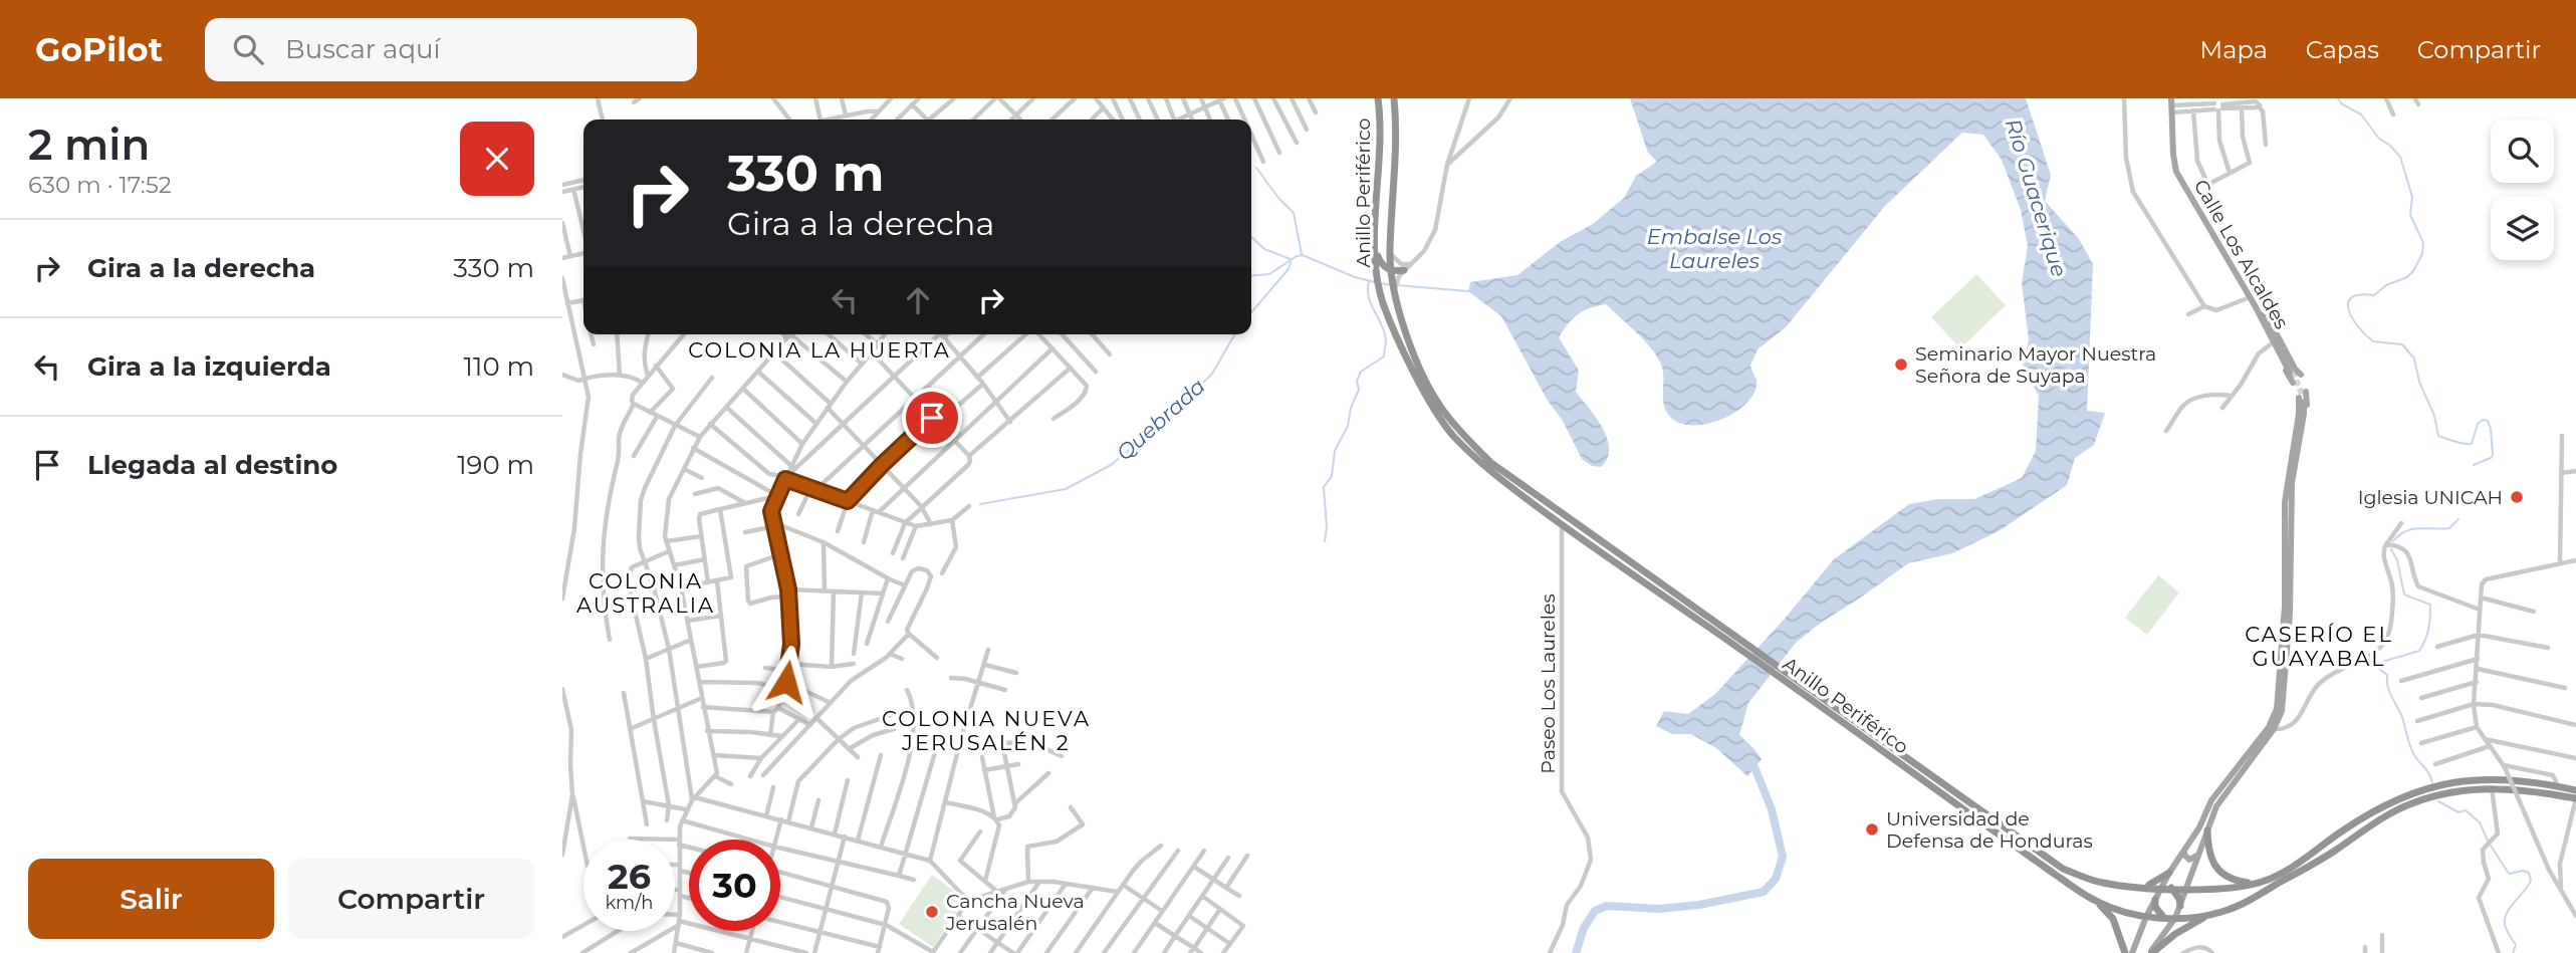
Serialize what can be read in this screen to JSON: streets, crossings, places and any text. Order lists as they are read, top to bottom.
{
  "streets": {
    "highway": ["Anillo Periférico"],
    "main road": ["Calle Los Alcaldes"],
    "street": ["Paseo Los Laureles"]
  },
  "crossings": [
    ["Anillo Periférico", "Paseo Los Laureles"]
  ],
  "districts": [
    "COLONIA LA HUERTA",
    "COLONIA AUSTRALIA",
    "CASERÍO EL GUAYABAL",
    "COLONIA NUEVA JERUSALÉN 2"
  ],
  "water": ["Río Guacerique", "Embalse Los Laureles", "Quebrada"],
  "places": [
    "Seminario Mayor Nuestra Señora de Suyapa",
    "Iglesia UNICAH",
    "Universidad de Defensa de Honduras",
    "Cancha Nueva Jerusalén"
  ],
  "page": {
    "header": "GoPilot",
    "search": "Buscar aquí",
    "nav": ["Mapa", "Capas", "Compartir"],
    "heading": ["2 min", "630 m · 17:52"],
    "turn": ["330 m", "Gira a la derecha"],
    "list": [
      {
        "name": "Gira a la derecha",
        "value": "330 m"
      },
      {
        "name": "Gira a la izquierda",
        "value": "110 m"
      },
      {
        "name": "Llegada al destino",
        "value": "190 m"
      }
    ],
    "speed": "26 km/h",
    "limit": "30",
    "buttons": ["Salir", "Compartir"]
  }
}
